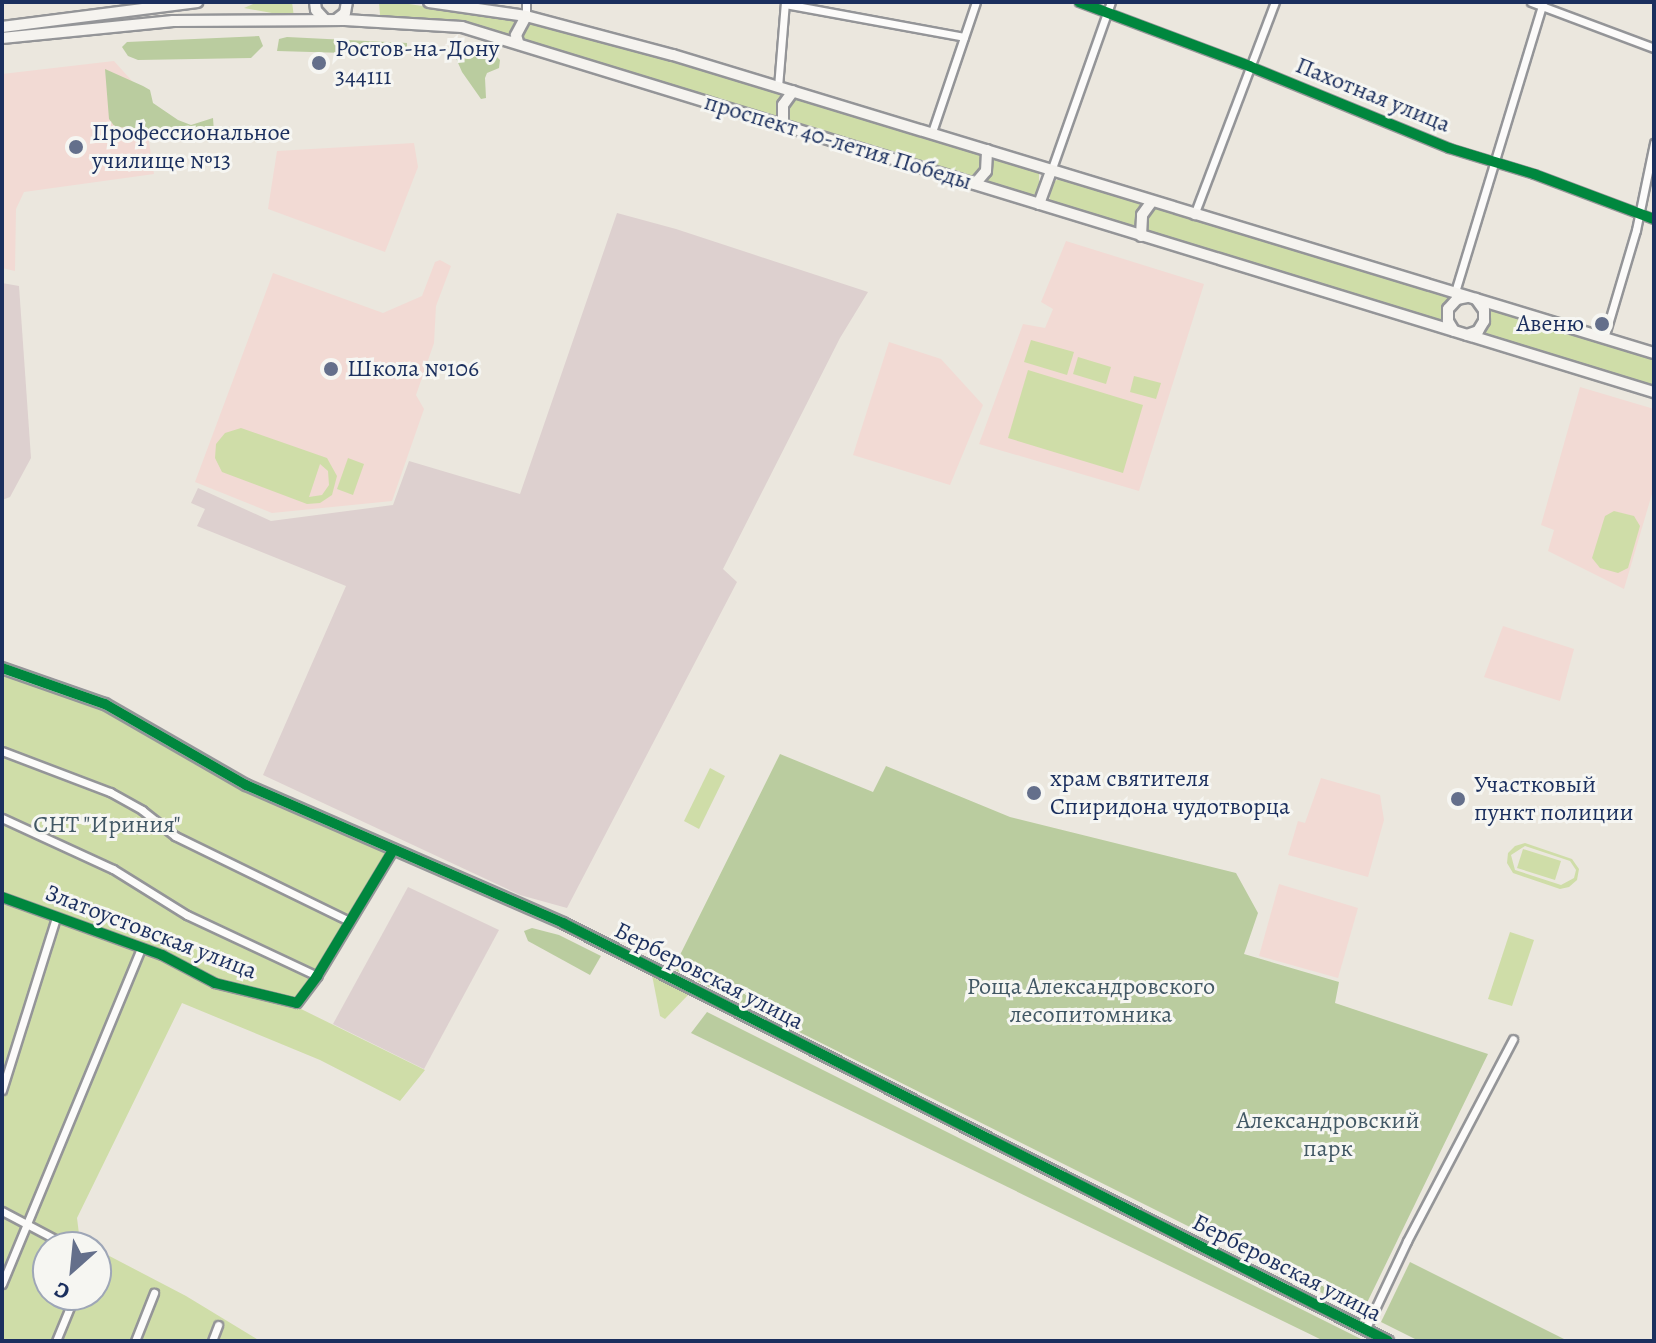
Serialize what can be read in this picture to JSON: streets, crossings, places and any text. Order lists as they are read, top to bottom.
{
  "streets": {
    "main road": ["проспект 40-летия Победы", "Берберовская улица"],
    "street": ["Пахотная улица", "Златоустовская улица"]
  },
  "crossings": [
    ["Златоустовская улица", "Берберовская улица"]
  ],
  "parks": ["СНТ \"Ириния\"", "Роща Александровского лесопитомника", "Александровский парк"],
  "places": [
    "Ростов-на-Дону 344111",
    "Профессиональное училище №13",
    "Авеню",
    "Школа №106",
    "храм святителя Спиридона чудотворца",
    "Участковый пункт полиции"
  ],
  "north": "bottom left"
}
